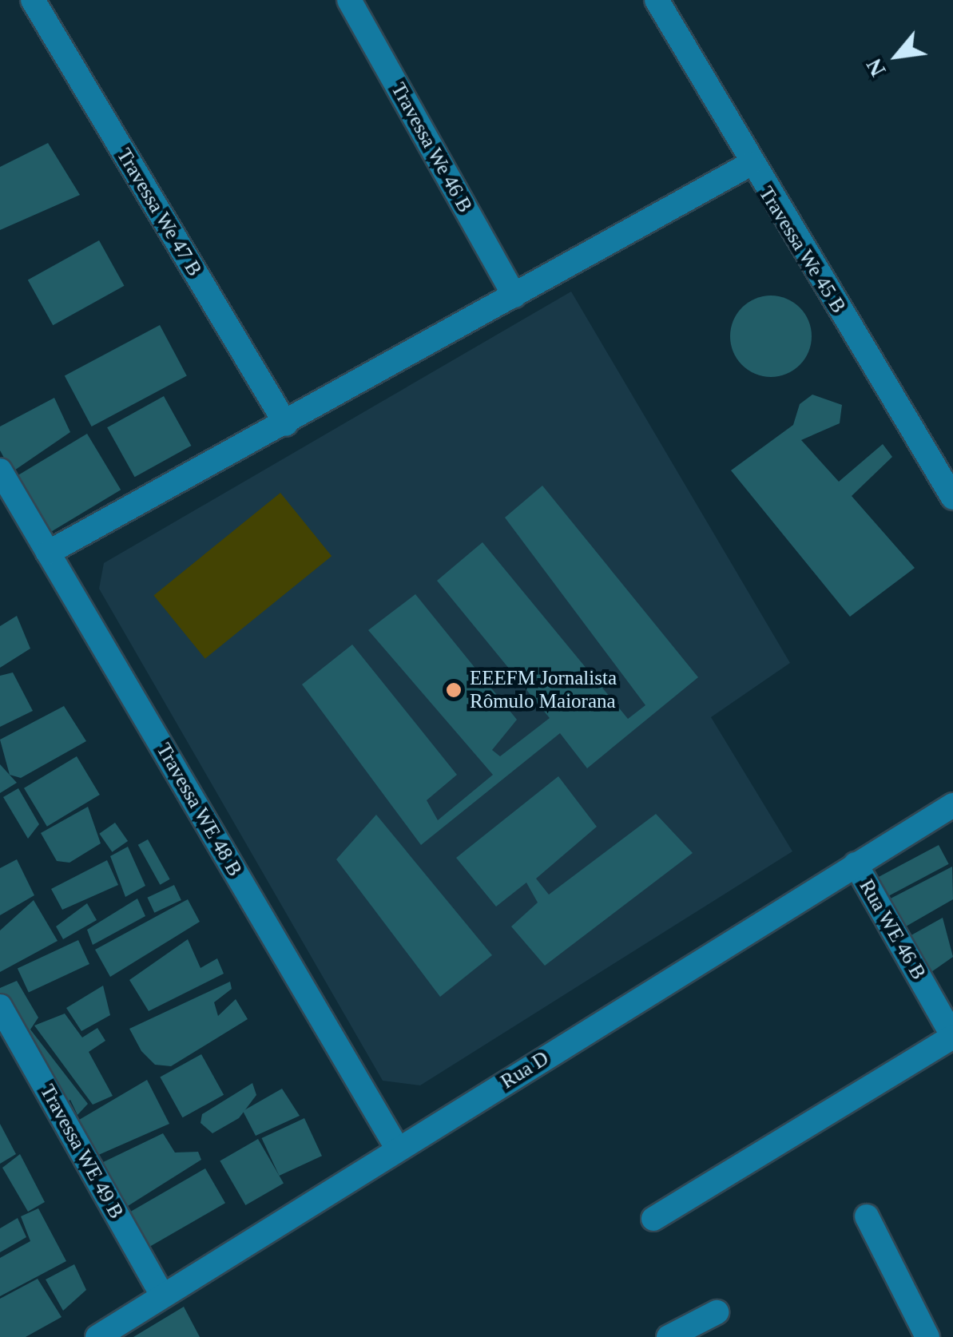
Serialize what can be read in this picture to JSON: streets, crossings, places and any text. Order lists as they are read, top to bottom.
{
  "streets": {
    "street": [
      "Travessa We 46 B",
      "Travessa We 47 B",
      "Travessa We 45 B",
      "Travessa WE 48 B",
      "Rua WE 46 B",
      "Rua D",
      "Travessa WE 49 B"
    ]
  },
  "crossings": [
    ["Travessa WE 48 B", "Rua D"],
    ["Rua WE 46 B", "Rua D"],
    ["Rua D", "Travessa WE 49 B"]
  ],
  "places": ["EEEFM Jornalista Rômulo Maiorana"],
  "north": "bottom left"
}
